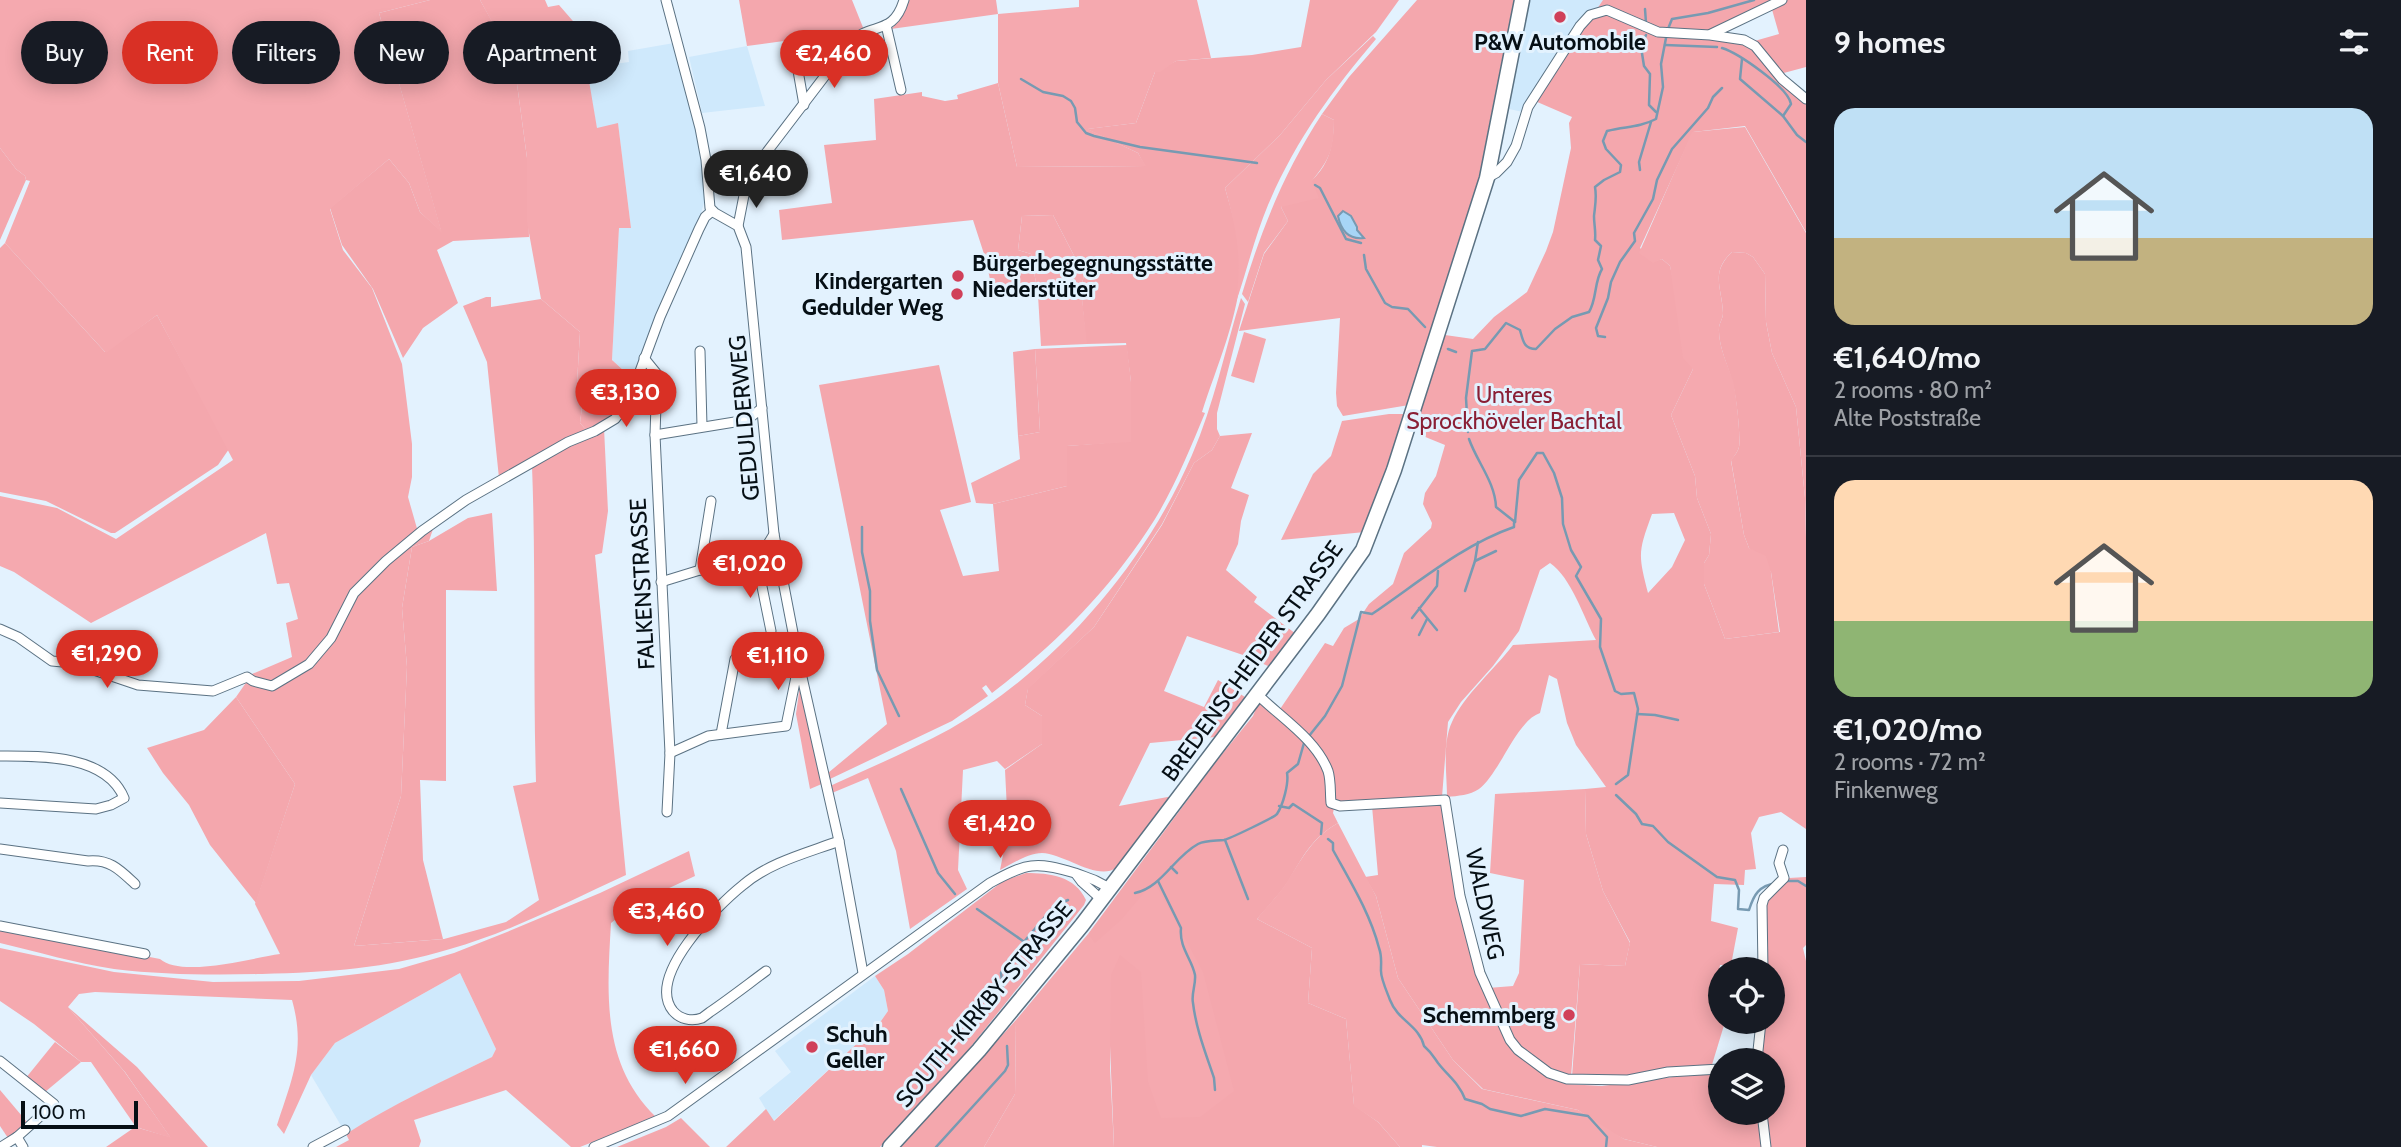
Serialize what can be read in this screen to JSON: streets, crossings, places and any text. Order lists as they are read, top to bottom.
{
  "streets": {
    "main road": ["BREDENSCHEIDER STRASSE", "SOUTH-KIRKBY-STRASSE"],
    "street": ["GEDULDERWEG", "FALKENSTRASSE", "WALDWEG"]
  },
  "crossings": [
    ["BREDENSCHEIDER STRASSE", "WALDWEG"],
    ["BREDENSCHEIDER STRASSE", "SOUTH-KIRKBY-STRASSE"]
  ],
  "parks": ["Unteres Sprockhöveler Bachtal"],
  "places": [
    "P&W Automobile",
    "Bürgerbegegnungsstätte Niederstüter",
    "Kindergarten Gedulder Weg",
    "Schemmberg",
    "Schuh Geller"
  ],
  "scale_bar": "100 m",
  "page": {
    "heading": "9 homes",
    "chip": [
      "Buy",
      "Rent",
      "Filters",
      "New",
      "Apartment"
    ],
    "price": [
      "€2,460",
      "€1,640",
      "€3,130",
      "€1,020",
      "€1,290",
      "€1,110",
      "€1,420",
      "€3,460",
      "€1,660"
    ],
    "list": [
      {
        "name": "€1,640/mo",
        "note": "2 rooms · 80 m² · Alte Poststraße"
      },
      {
        "name": "€1,020/mo",
        "note": "2 rooms · 72 m² · Finkenweg"
      }
    ],
    "scale": "100 m"
  }
}
